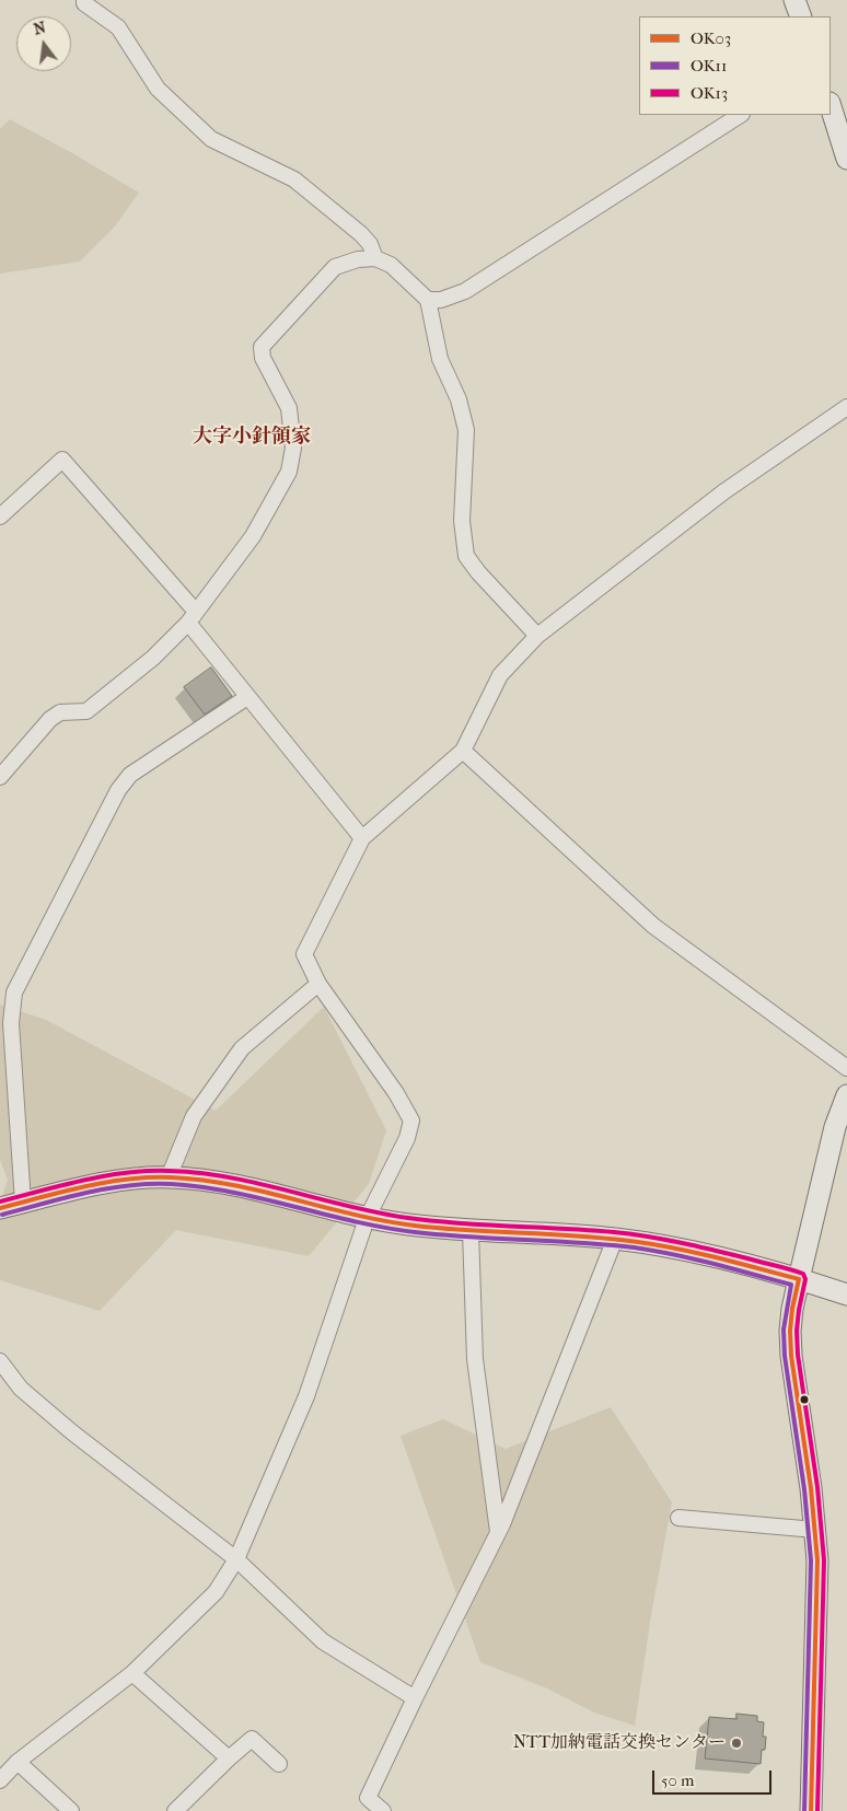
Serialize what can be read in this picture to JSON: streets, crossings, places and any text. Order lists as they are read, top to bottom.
{
  "districts": ["大字小針領家"],
  "places": ["NTT加納電話交換センター"],
  "lines": ["transit line OK13", "transit line OK03", "transit line OK11"],
  "legend": ["OK03", "OK11", "OK13"],
  "scale_bar": "50 m",
  "north": "top"
}
